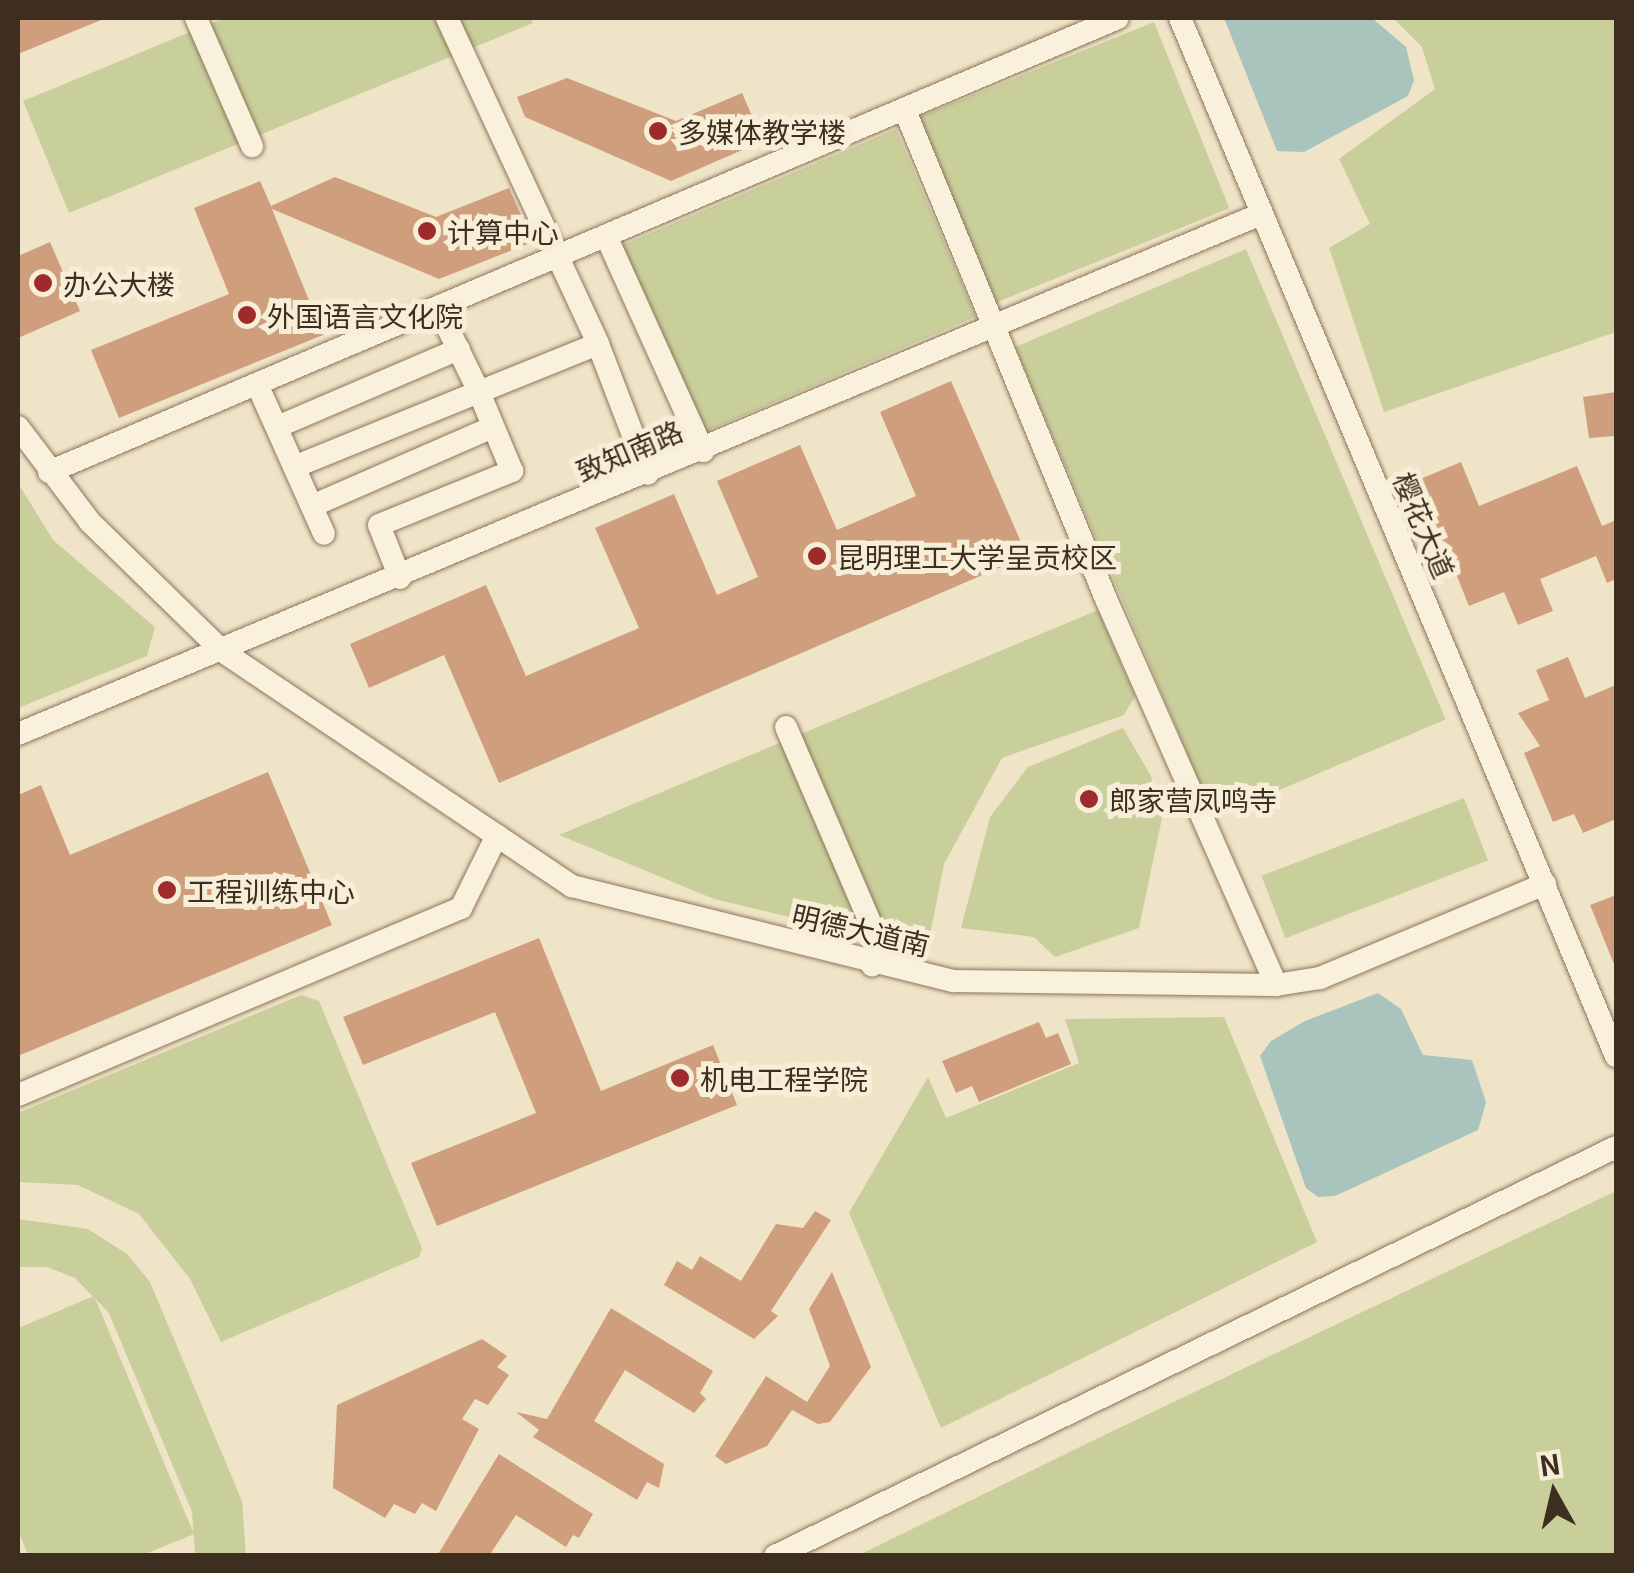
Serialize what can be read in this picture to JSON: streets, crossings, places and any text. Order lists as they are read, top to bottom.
{
  "streets": {
    "street": ["致知南路", "樱花大道", "明德大道南"]
  },
  "crossings": [
    ["致知南路", "樱花大道"],
    ["致知南路", "明德大道南"],
    ["樱花大道", "明德大道南"]
  ],
  "places": [
    "多媒体教学楼",
    "计算中心",
    "办公大楼",
    "外国语言文化院",
    "昆明理工大学呈贡校区",
    "郎家营凤鸣寺",
    "工程训练中心",
    "机电工程学院"
  ],
  "north": "top"
}
